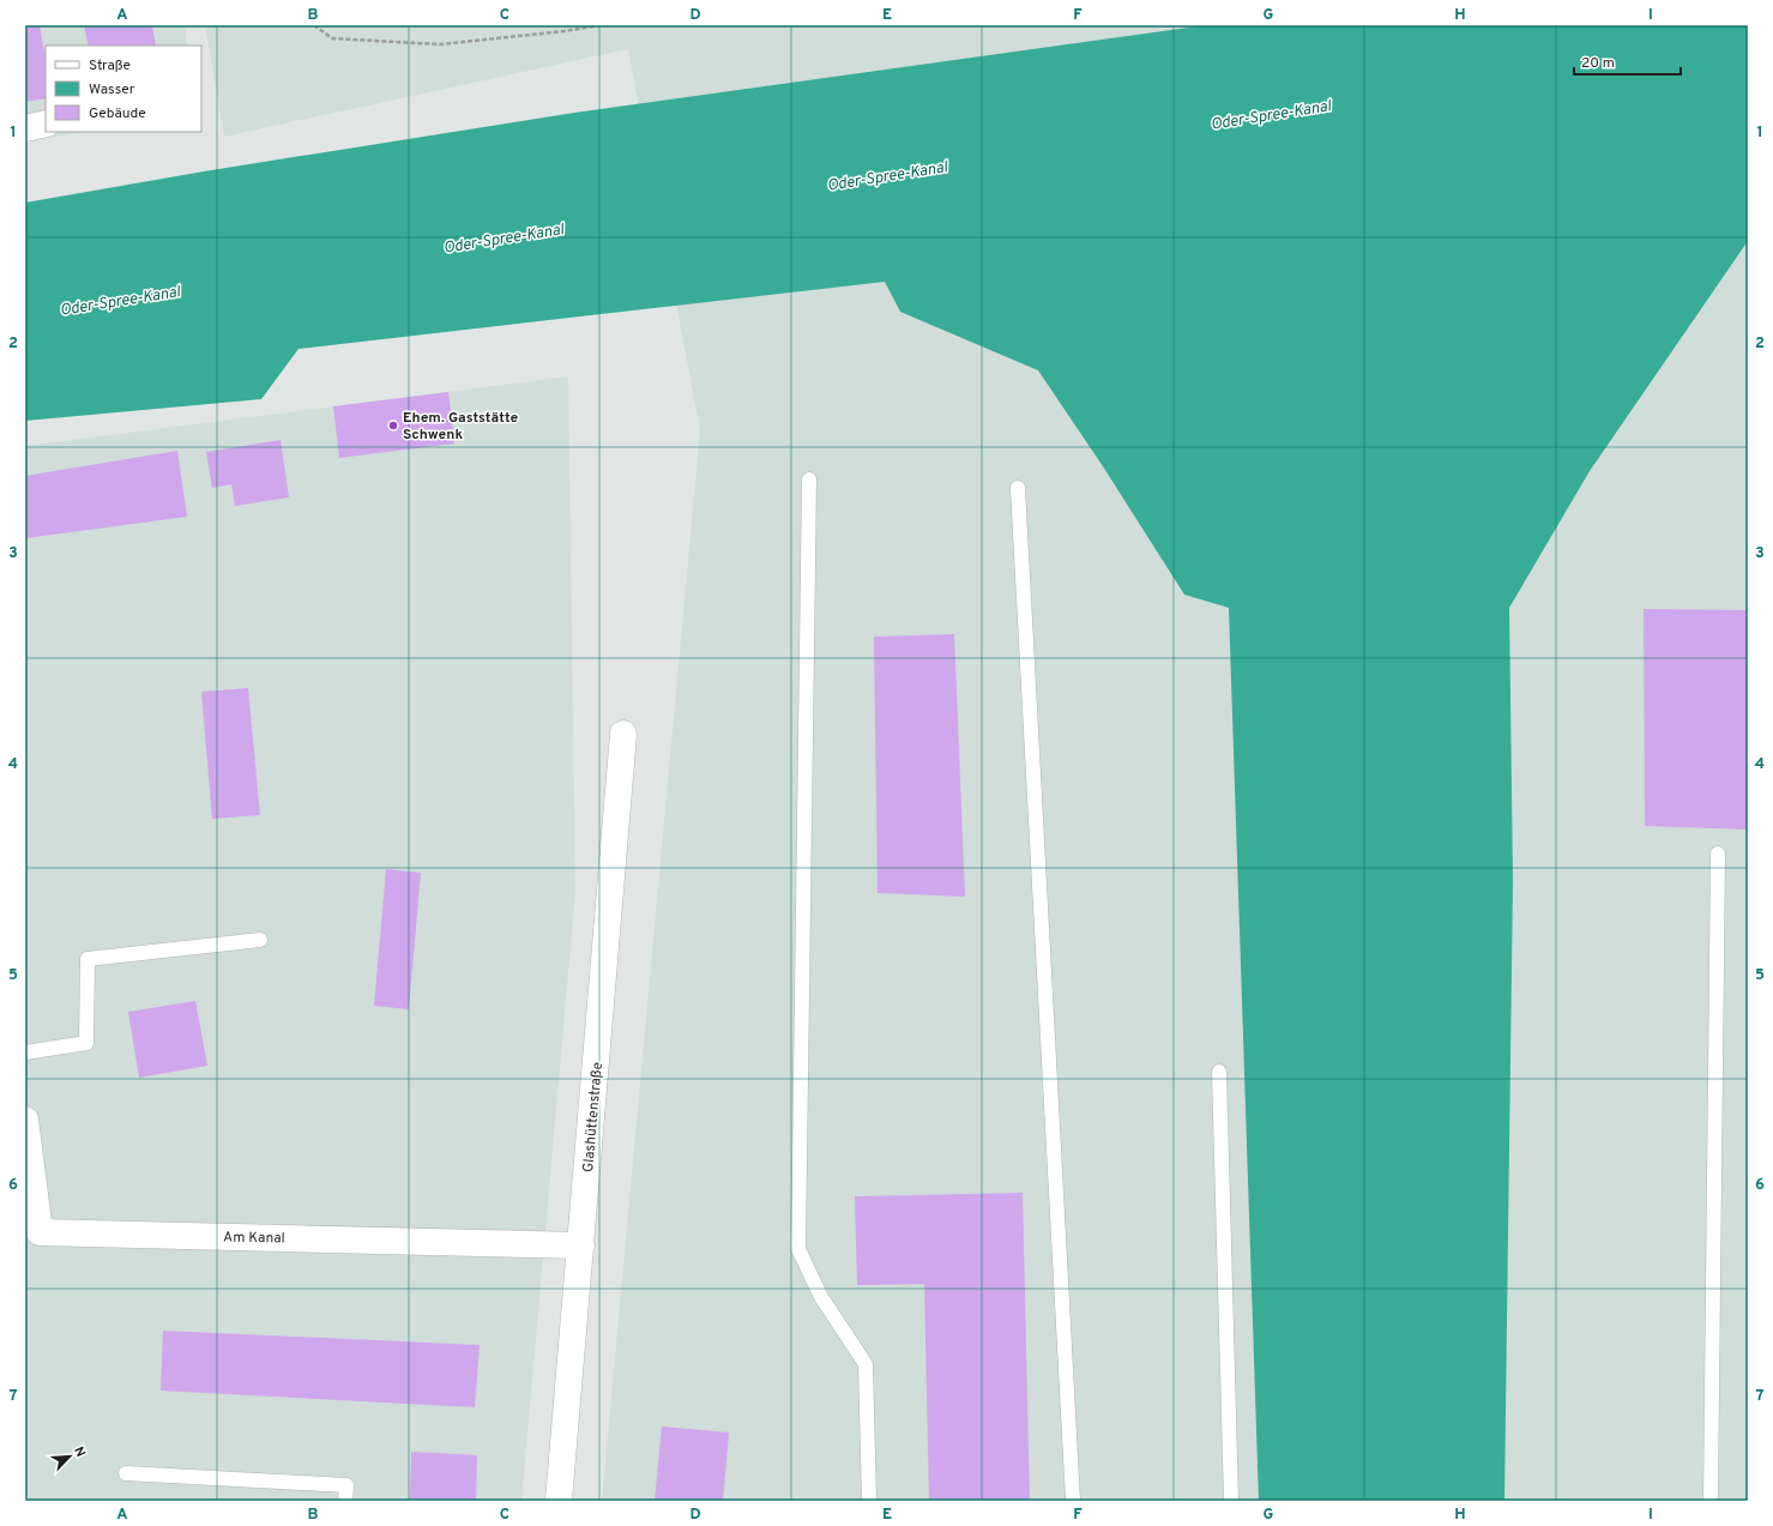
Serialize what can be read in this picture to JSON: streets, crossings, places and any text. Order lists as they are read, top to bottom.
{
  "streets": {
    "street": ["Glashüttenstraße", "Am Kanal"]
  },
  "crossings": [
    ["Glashüttenstraße", "Am Kanal"]
  ],
  "water": ["Oder-Spree-Kanal"],
  "places": ["Ehem. Gaststätte Schwenk"],
  "legend": ["Straße", "Wasser", "Gebäude"],
  "scale_bar": "20 m",
  "north": "top right",
  "grid": {
    "columns": [
      "A",
      "B",
      "C",
      "D",
      "E",
      "F",
      "G",
      "H",
      "I"
    ],
    "rows": [
      "1",
      "2",
      "3",
      "4",
      "5",
      "6",
      "7"
    ]
  }
}
